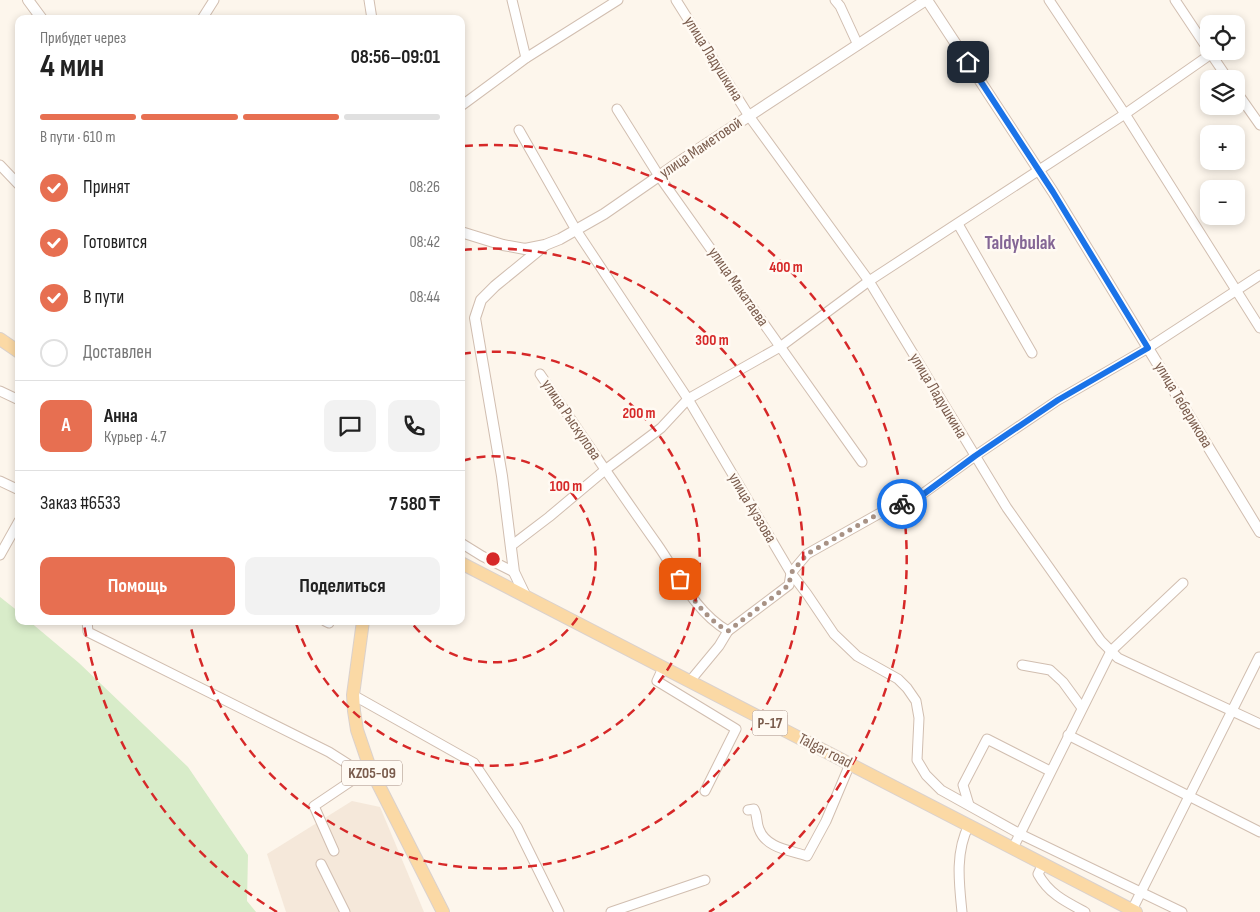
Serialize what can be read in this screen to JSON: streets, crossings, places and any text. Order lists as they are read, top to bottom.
{
  "streets": {
    "main road": ["P-17", "Talgar road", "KZ05-09"],
    "street": [
      "улица Ладушкина",
      "улица Маметовой",
      "улица Макатаева",
      "улица Теберикова",
      "улица Рыскулова",
      "улица Ауэзова"
    ]
  },
  "crossings": [
    ["улица Ладушкина", "улица Маметовой"],
    ["улица Маметовой", "улица Макатаева"],
    ["улица Маметовой", "улица Теберикова"],
    ["улица Маметовой", "улица Ауэзова"]
  ],
  "districts": ["Taldybulak"],
  "page": {
    "map_buttons": ["+", "−"],
    "heading": ["4 мин", "Прибудет через", "08:56–09:01"],
    "panel": [
      "Анна",
      "Курьер · 4.7",
      "Заказ #6533",
      "7 580 ₸"
    ],
    "bar": "В пути · 610 m",
    "list": [
      ["Принят", "08:26"],
      ["Готовится", "08:42"],
      ["В пути", "08:44"],
      "Доставлен"
    ],
    "round": "А",
    "buttons": ["Помощь", "Поделиться"]
  },
  "rings": [
    "400 m",
    "300 m",
    "200 m",
    "100 m"
  ]
}
